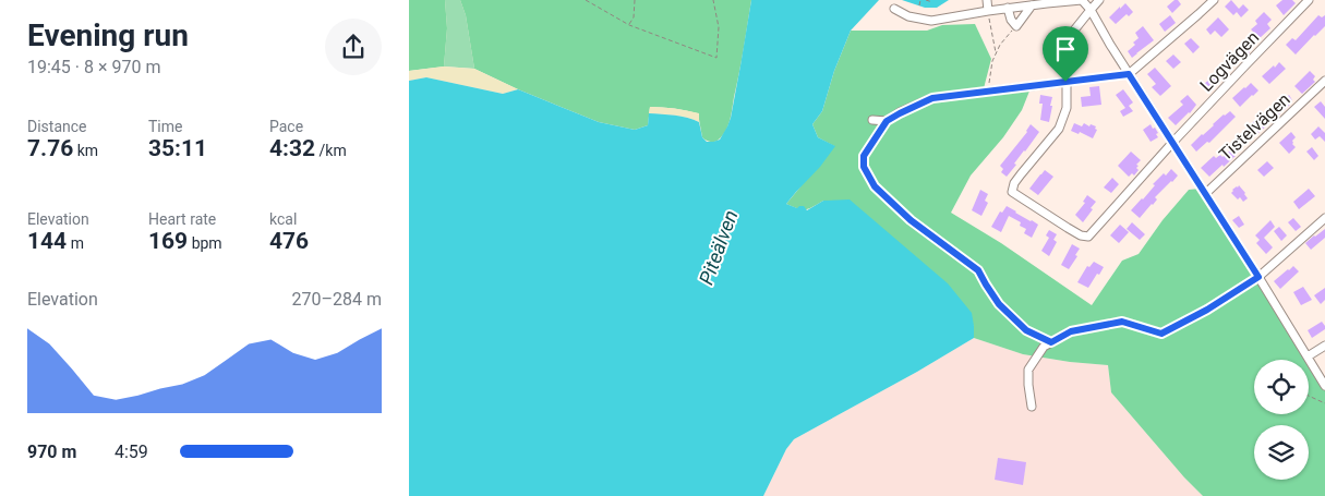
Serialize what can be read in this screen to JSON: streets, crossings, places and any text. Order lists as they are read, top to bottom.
{
  "streets": {
    "street": ["Logvägen", "Tistelvägen"]
  },
  "water": ["Piteälven"],
  "page": {
    "heading": ["Evening run", "19:45 · 8 × 970 m"],
    "stats": [
      ["Distance", "7.76 km"],
      ["Time", "35:11"],
      ["Pace", "4:32 /km"],
      ["Elevation", "144 m"],
      ["Heart rate", "169 bpm"],
      ["kcal", "476"]
    ],
    "chart": ["Elevation", "270–284 m"],
    "list": [
      {
        "name": "970 m",
        "note": "4:59"
      }
    ]
  }
}
